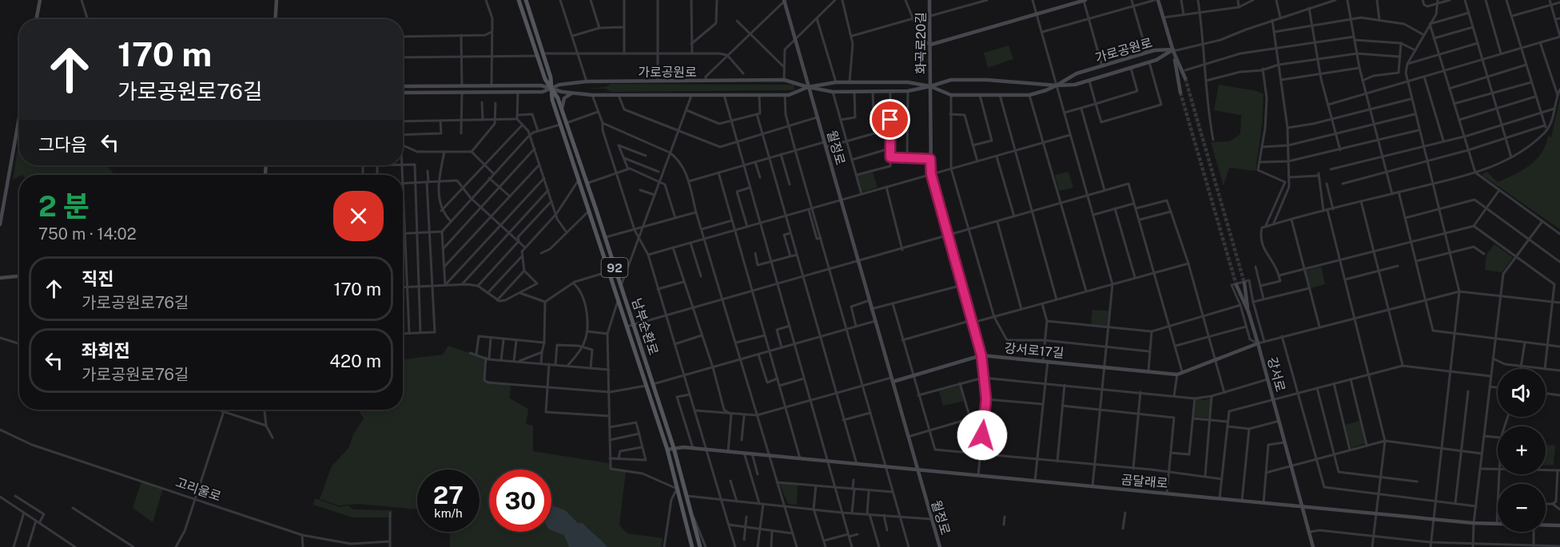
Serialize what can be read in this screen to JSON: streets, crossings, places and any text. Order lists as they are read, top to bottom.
{
  "streets": {
    "main road": ["92", "남부순환로"],
    "street": [
      "화곡로20길",
      "가로공원로",
      "월정로",
      "강서로17길",
      "강서로",
      "곰달래로",
      "고리울로"
    ]
  },
  "crossings": [
    ["화곡로20길", "가로공원로"],
    ["화곡로20길", "강서로17길"],
    ["가로공원로", "월정로"],
    ["가로공원로", "남부순환로"],
    ["월정로", "강서로17길"],
    ["월정로", "곰달래로"],
    ["남부순환로", "곰달래로"],
    ["강서로", "곰달래로"]
  ],
  "page": {
    "turn": ["170 m", "가로공원로76길"],
    "then": "그다음",
    "heading": ["2 분", "750 m · 14:02"],
    "list": [
      {
        "name": "직진",
        "note": "가로공원로76길",
        "value": "170 m"
      },
      {
        "name": "좌회전",
        "note": "가로공원로76길",
        "value": "420 m"
      }
    ],
    "map_buttons": ["+", "−"],
    "speed": "27 km/h",
    "limit": "30"
  }
}
